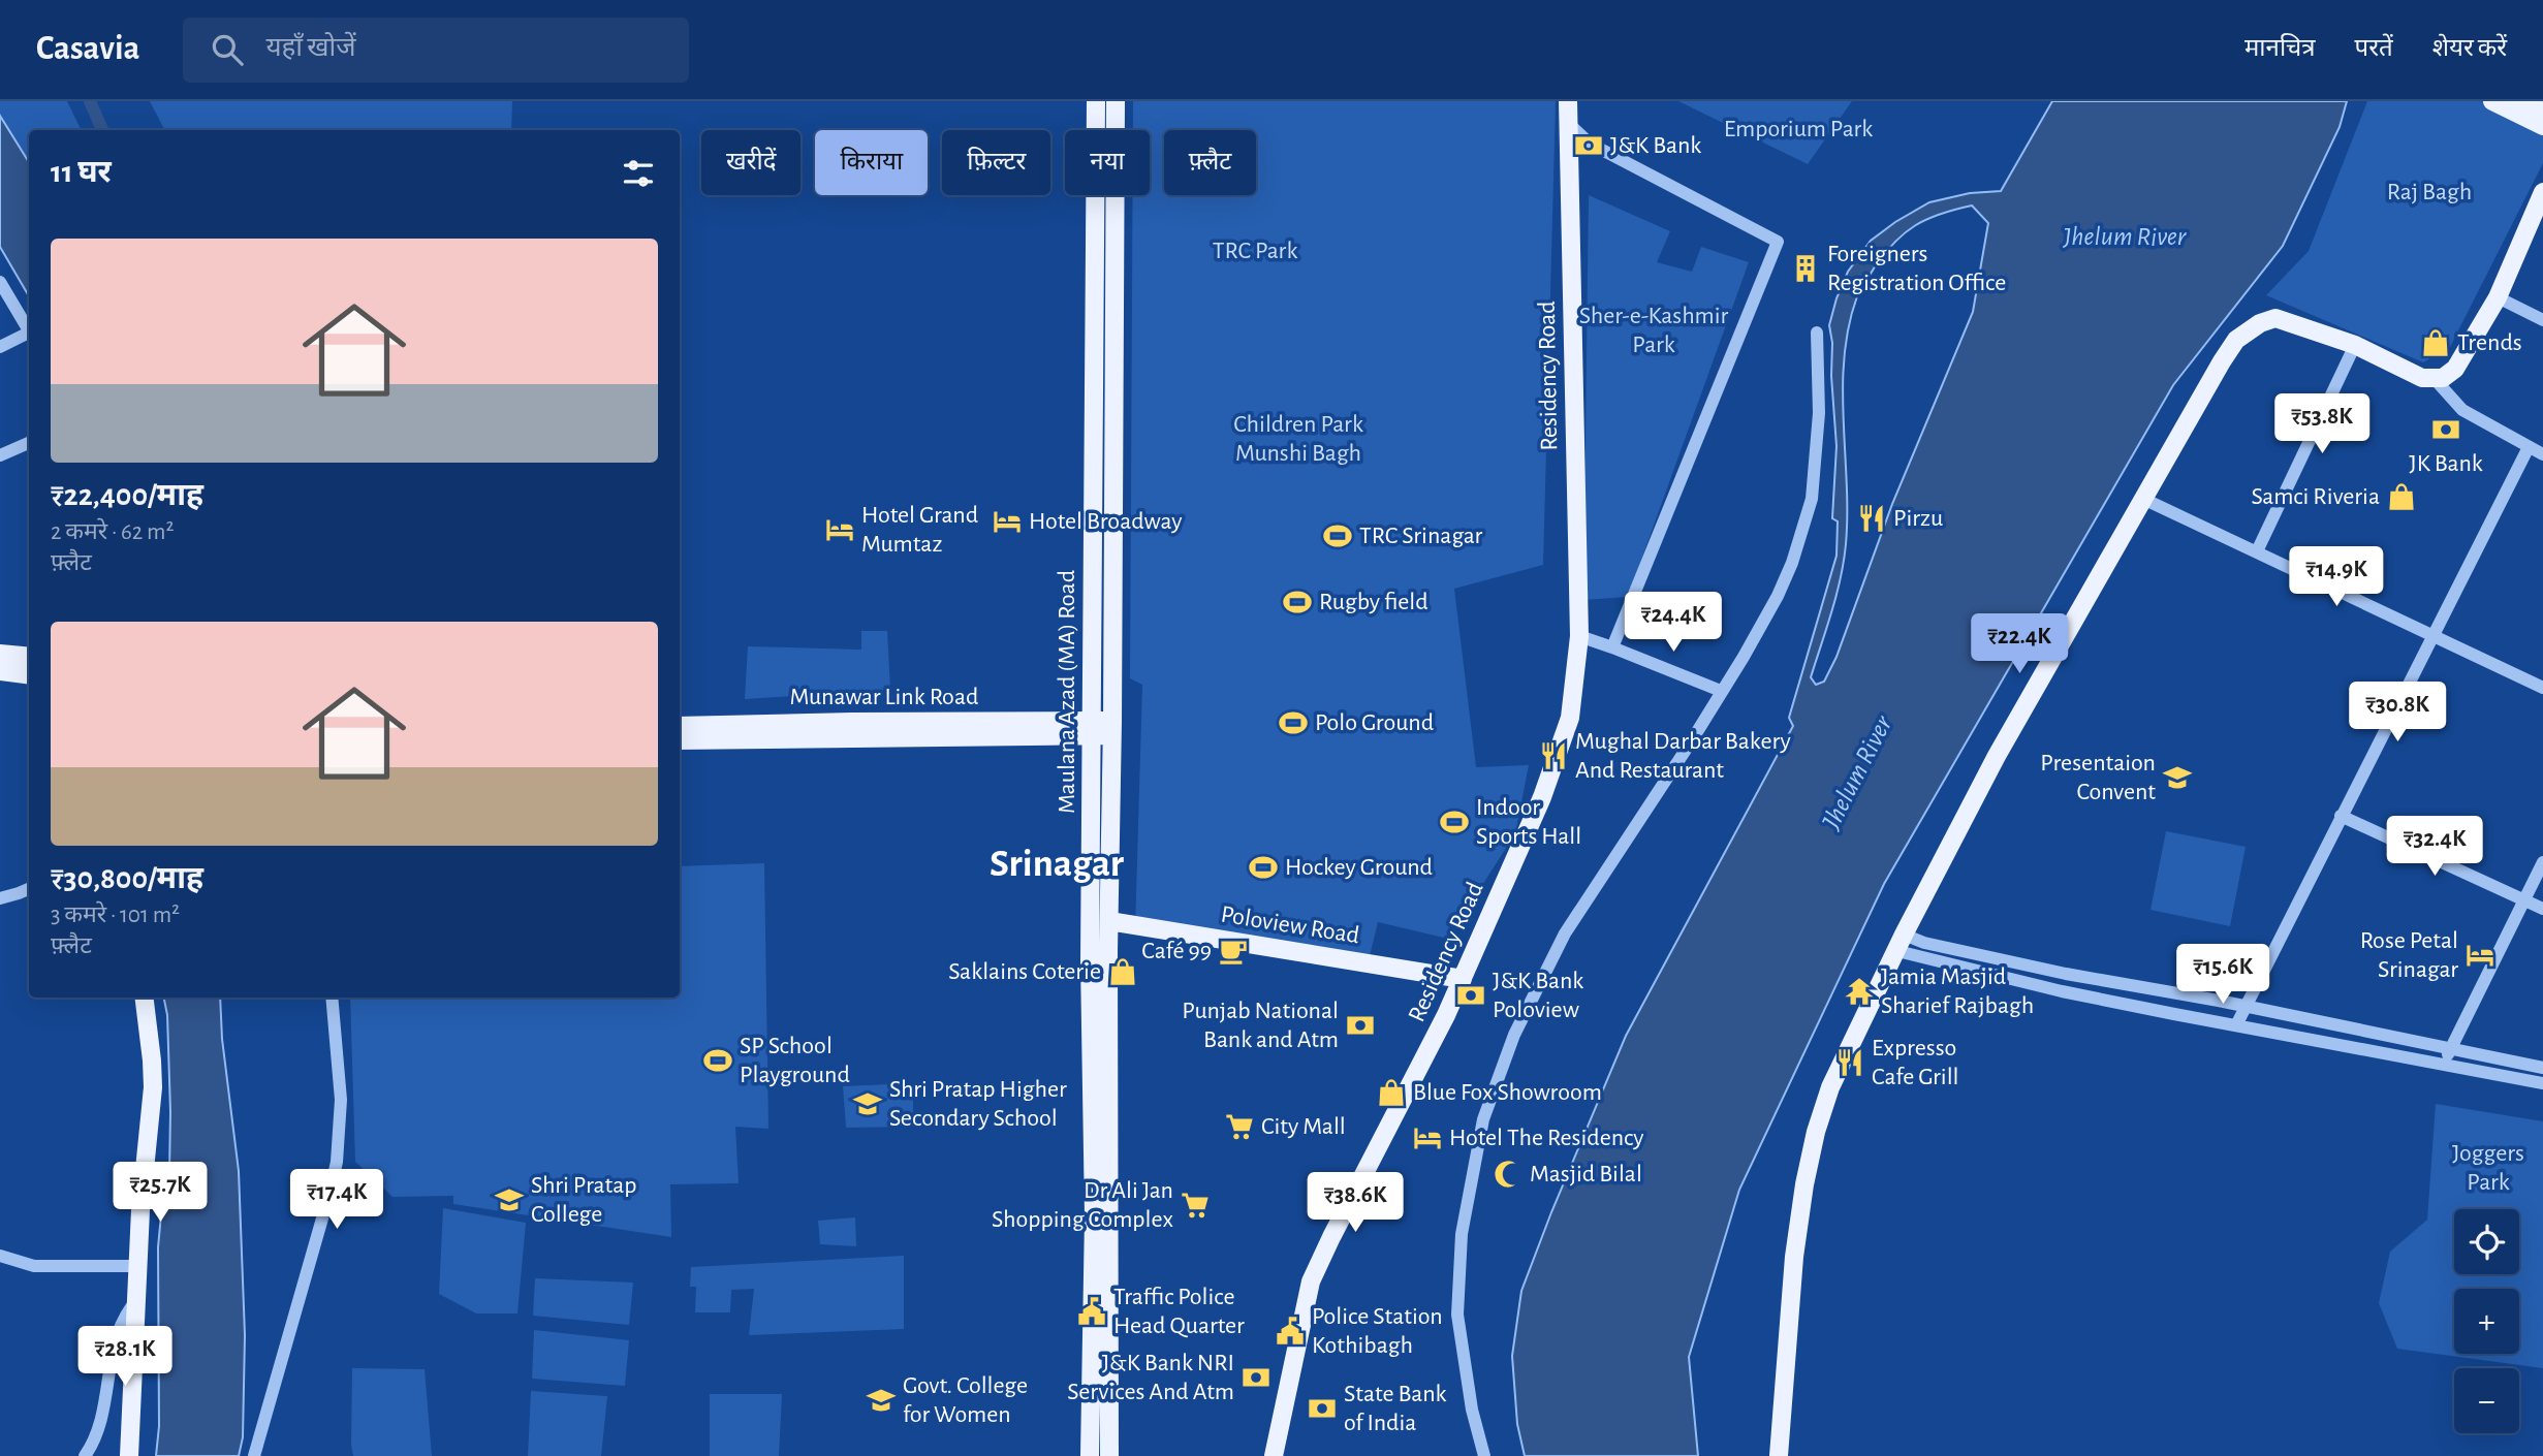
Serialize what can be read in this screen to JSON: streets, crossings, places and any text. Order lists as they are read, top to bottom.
{
  "streets": {
    "main road": [
      "Residency Road",
      "Maulana Azad (MA) Road",
      "Munawar Link Road",
      "Poloview Road"
    ]
  },
  "crossings": [
    ["Residency Road", "Poloview Road"],
    ["Maulana Azad (MA) Road", "Munawar Link Road"],
    ["Maulana Azad (MA) Road", "Poloview Road"]
  ],
  "districts": ["Srinagar"],
  "water": ["Jhelum River"],
  "parks": [
    "Emporium Park",
    "Raj Bagh",
    "TRC Park",
    "Sher-e-Kashmir Park",
    "Children Park Munshi Bagh",
    "Joggers Park"
  ],
  "places": {
    "bank": [
      "J&K Bank",
      "JK Bank",
      "J&K Bank Poloview",
      "Punjab National Bank and Atm",
      "J&K Bank NRI Services And Atm",
      "State Bank of India"
    ],
    "building": ["Foreigners Registration Office"],
    "shop": [
      "Trends",
      "Samci Riveria",
      "Saklains Coterie",
      "Blue Fox Showroom"
    ],
    "restaurant": ["Pirzu", "Mughal Darbar Bakery And Restaurant", "Expresso Cafe Grill"],
    "hotel": [
      "Hotel Broadway",
      "Hotel Grand Mumtaz",
      "Rose Petal Srinagar",
      "Hotel The Residency"
    ],
    "sports": [
      "TRC Srinagar",
      "Rugby field",
      "Polo Ground",
      "Indoor Sports Hall",
      "Hockey Ground",
      "SP School Playground"
    ],
    "school or university": [
      "Presentaion Convent",
      "Shri Pratap Higher Secondary School",
      "Shri Pratap College",
      "Govt. College for Women"
    ],
    "cafe": ["Café 99"],
    "temple": ["Jamia Masjid Sharief Rajbagh"],
    "supermarket": ["City Mall", "Dr Ali Jan Shopping Complex"],
    "mosque": ["Masjid Bilal"],
    "public building": ["Traffic Police Head Quarter", "Police Station Kothibagh"]
  },
  "page": {
    "header": "Casavia",
    "search": "यहाँ खोजें",
    "nav": ["मानचित्र", "परतें", "शेयर करें"],
    "chip": [
      "खरीदें",
      "किराया",
      "फ़िल्टर",
      "नया",
      "फ़्लैट"
    ],
    "heading": "11 घर",
    "list": [
      {
        "name": "₹22,400/माह",
        "note": "2 कमरे · 62 m² · फ़्लैट"
      },
      {
        "name": "₹30,800/माह",
        "note": "3 कमरे · 101 m² · फ़्लैट"
      }
    ],
    "price": [
      "₹53.8K",
      "₹14.9K",
      "₹24.4K",
      "₹22.4K",
      "₹30.8K",
      "₹32.4K",
      "₹15.6K",
      "₹25.7K",
      "₹17.4K",
      "₹38.6K",
      "₹28.1K"
    ],
    "map_buttons": ["+", "−"]
  }
}
